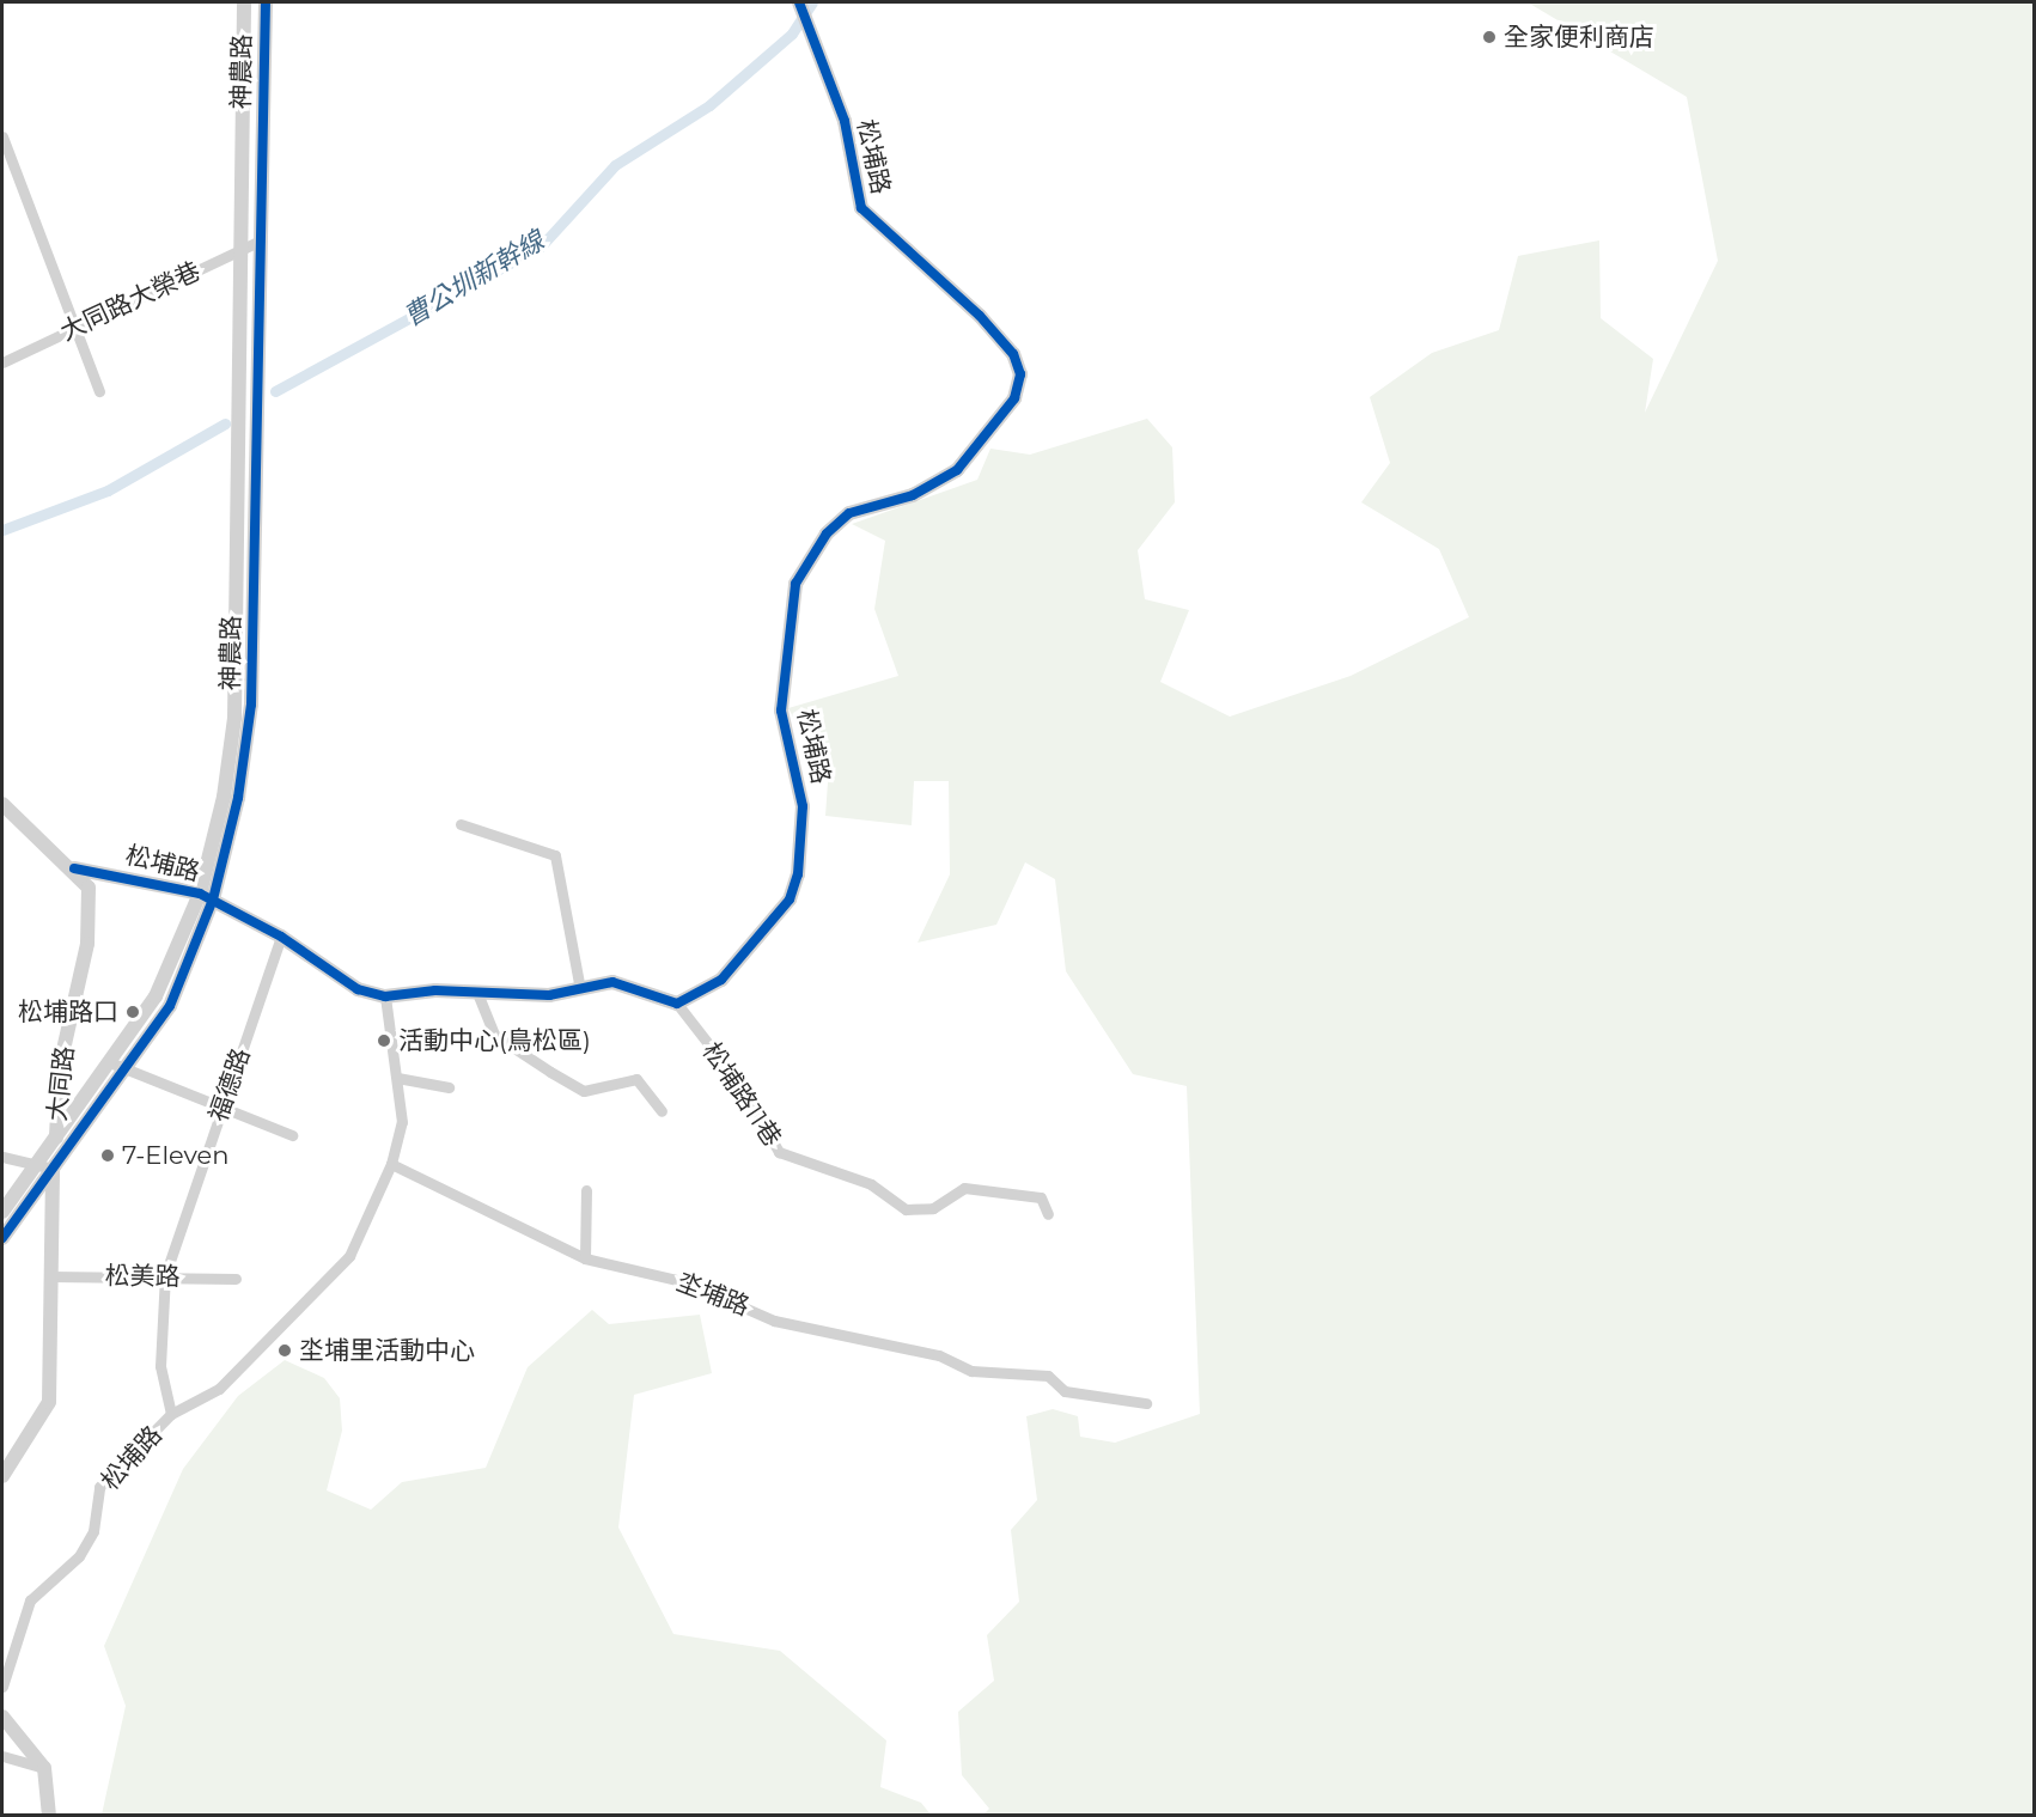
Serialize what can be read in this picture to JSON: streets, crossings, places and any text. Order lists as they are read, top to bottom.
{
  "streets": {
    "street": [
      "神農路",
      "松埔路",
      "大同路大榮巷",
      "大同路",
      "福德路",
      "松埔路11巷",
      "松美路",
      "坔埔路"
    ]
  },
  "crossings": [
    ["神農路", "松埔路"],
    ["神農路", "大同路大榮巷"],
    ["神農路", "大同路"],
    ["松埔路", "大同路"],
    ["松埔路", "福德路"],
    ["松埔路", "松埔路11巷"],
    ["松埔路", "坔埔路"],
    ["大同路", "松美路"],
    ["福德路", "松美路"]
  ],
  "water": ["曹公圳新幹線"],
  "places": [
    "全家便利商店",
    "松埔路口",
    "活動中心(鳥松區)",
    "7-Eleven",
    "坔埔里活動中心"
  ]
}
